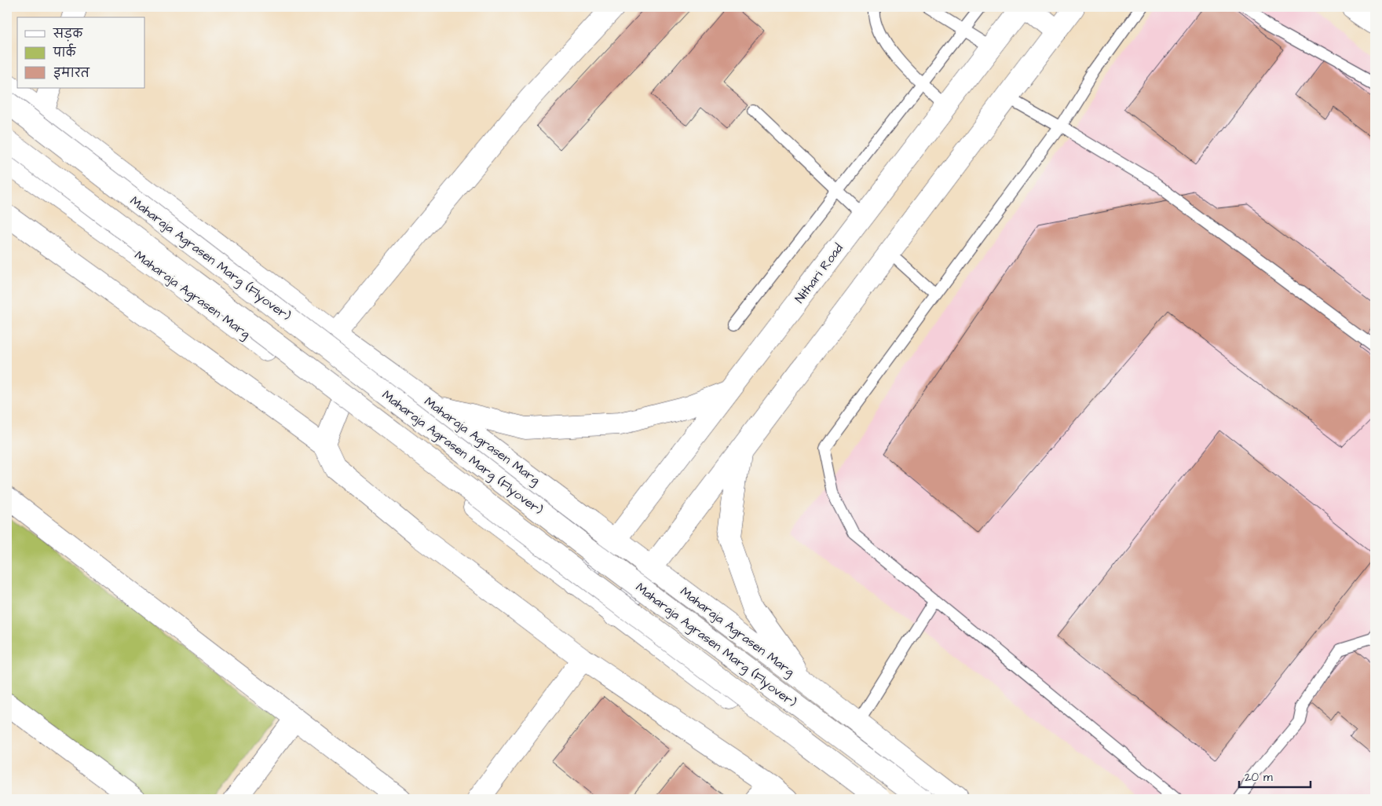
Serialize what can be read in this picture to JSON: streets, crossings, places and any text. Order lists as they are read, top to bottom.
{
  "streets": {
    "main road": ["Maharaja Agrasen Marg (Flyover)", "Nithari Road", "Maharaja Agrasen Marg"]
  },
  "crossings": [
    ["Nithari Road", "Maharaja Agrasen Marg"]
  ],
  "legend": ["सड़क", "पार्क", "इमारत"],
  "scale_bar": "20 m"
}
